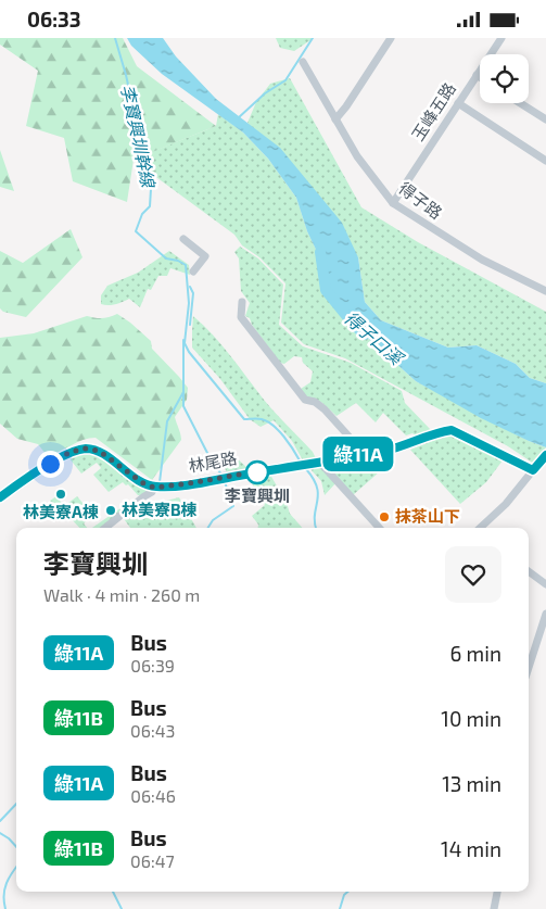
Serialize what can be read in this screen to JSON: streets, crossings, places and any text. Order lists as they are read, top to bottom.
{
  "streets": {
    "street": ["玉峰五路", "得子路", "林尾路"]
  },
  "crossings": [
    ["玉峰五路", "得子路"]
  ],
  "water": ["李寶興圳幹線", "得子口溪"],
  "places": [
    "李寶興圳",
    "林美寮A棟",
    "林美寮B棟",
    "抹茶山下"
  ],
  "lines": ["bus line 綠11A"],
  "page": {
    "status": "06:33",
    "on_map": "綠11A",
    "heading": ["李寶興圳", "Walk · 4 min · 260 m"],
    "list": [
      {
        "mark": "綠11A",
        "name": "Bus",
        "note": "06:39",
        "value": "6 min"
      },
      {
        "mark": "綠11B",
        "name": "Bus",
        "note": "06:43",
        "value": "10 min"
      },
      {
        "mark": "綠11A",
        "name": "Bus",
        "note": "06:46",
        "value": "13 min"
      },
      {
        "mark": "綠11B",
        "name": "Bus",
        "note": "06:47",
        "value": "14 min"
      }
    ]
  }
}
